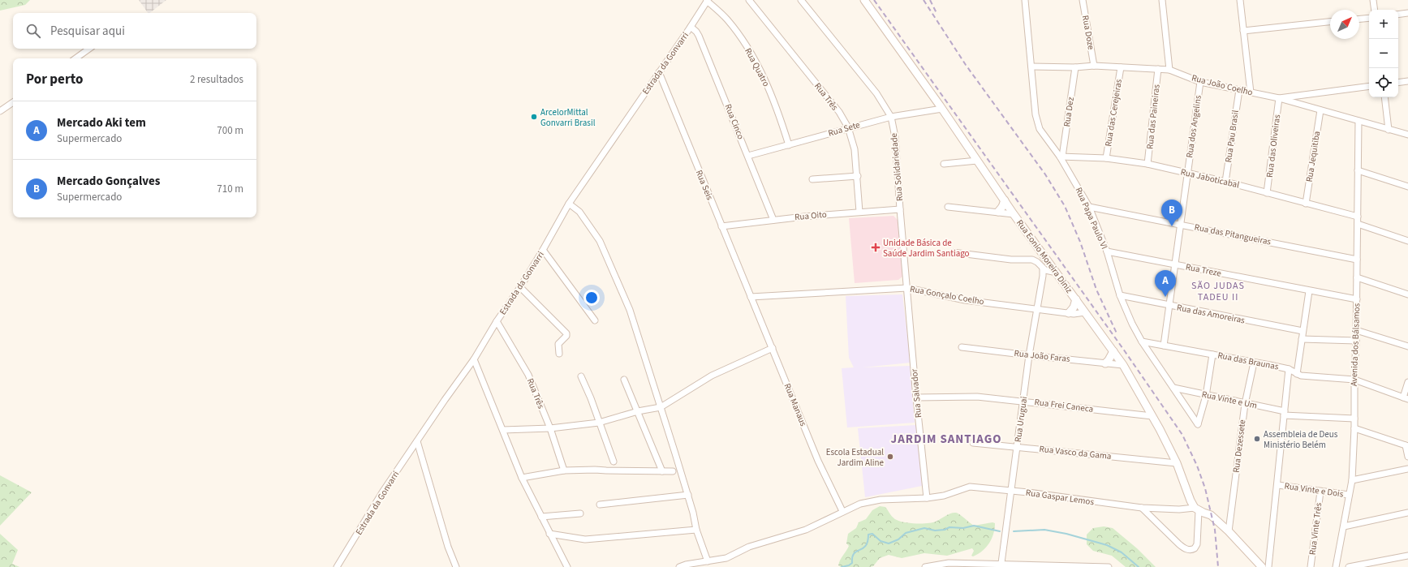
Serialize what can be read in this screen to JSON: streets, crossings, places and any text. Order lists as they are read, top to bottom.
{
  "streets": {
    "main road": ["Rua Eonio Moreira Diniz"],
    "street": [
      "Rua Doze",
      "Estrada da Gonvarri",
      "Rua Quatro",
      "Rua João Coelho",
      "Rua Três",
      "Rua Dez",
      "Rua das Cerejeiras",
      "Rua das Paineiras",
      "Rua Cinco",
      "Rua dos Angelins",
      "Rua Sete",
      "Rua Pau Brasil",
      "Rua das Oliveiras",
      "Rua Jequitiba",
      "Rua Solidariedade",
      "Rua Jaboticabal",
      "Rua Seis",
      "Rua Oito",
      "Rua Papa Paulo VI",
      "Rua das Pitangueiras",
      "Rua Treze",
      "Rua Gonçalo Coelho",
      "Rua das Amoreiras",
      "Avenida dos Bálsamos",
      "Rua João Faras",
      "Rua das Braunas",
      "Rua Salvador",
      "Rua Vinte e Um",
      "Rua Manaus",
      "Rua Frei Caneca",
      "Rua Uruguai",
      "Rua Dezessete",
      "Rua Vasco da Gama",
      "Rua Vinte e Dois",
      "Rua Gaspar Lemos",
      "Rua Vinte Três"
    ]
  },
  "crossings": [
    ["Rua Doze", "Rua João Coelho"],
    ["Estrada da Gonvarri", "Rua Quatro"],
    ["Estrada da Gonvarri", "Rua Três"],
    ["Estrada da Gonvarri", "Rua Cinco"],
    ["Estrada da Gonvarri", "Rua Seis"],
    ["Rua Quatro", "Rua Sete"],
    ["Rua João Coelho", "Rua Dez"],
    ["Rua João Coelho", "Rua das Cerejeiras"],
    ["Rua João Coelho", "Rua das Paineiras"],
    ["Rua João Coelho", "Rua dos Angelins"],
    ["Rua João Coelho", "Rua Pau Brasil"],
    ["Rua João Coelho", "Rua das Oliveiras"],
    ["Rua João Coelho", "Rua Jequitiba"],
    ["Rua João Coelho", "Rua Papa Paulo VI"],
    ["Rua João Coelho", "Avenida dos Bálsamos"],
    ["Rua Três", "Rua Sete"],
    ["Rua Três", "Rua Oito"],
    ["Rua Dez", "Rua Jaboticabal"],
    ["Rua Dez", "Rua Papa Paulo VI"],
    ["Rua das Cerejeiras", "Rua Jaboticabal"],
    ["Rua das Paineiras", "Rua Jaboticabal"],
    ["Rua Cinco", "Rua Sete"],
    ["Rua Cinco", "Rua Oito"],
    ["Rua dos Angelins", "Rua Jaboticabal"],
    ["Rua dos Angelins", "Rua das Pitangueiras"],
    ["Rua dos Angelins", "Rua Treze"],
    ["Rua dos Angelins", "Rua das Amoreiras"],
    ["Rua dos Angelins", "Rua das Braunas"],
    ["Rua Sete", "Rua Solidariedade"],
    ["Rua Sete", "Rua Eonio Moreira Diniz"],
    ["Rua Pau Brasil", "Rua Jaboticabal"],
    ["Rua das Oliveiras", "Rua Jaboticabal"],
    ["Rua Jequitiba", "Rua Jaboticabal"],
    ["Rua Solidariedade", "Rua Oito"],
    ["Rua Solidariedade", "Rua Gonçalo Coelho"],
    ["Rua Solidariedade", "Rua Salvador"],
    ["Rua Jaboticabal", "Rua Papa Paulo VI"],
    ["Rua Jaboticabal", "Avenida dos Bálsamos"],
    ["Rua Seis", "Rua Oito"],
    ["Rua Seis", "Rua Gonçalo Coelho"],
    ["Rua Seis", "Rua Manaus"],
    ["Rua Papa Paulo VI", "Rua das Pitangueiras"],
    ["Rua Papa Paulo VI", "Rua Treze"],
    ["Rua Papa Paulo VI", "Rua das Amoreiras"],
    ["Rua Papa Paulo VI", "Rua das Braunas"],
    ["Rua Papa Paulo VI", "Rua Vinte e Um"],
    ["Rua das Pitangueiras", "Avenida dos Bálsamos"],
    ["Rua Eonio Moreira Diniz", "Rua Gonçalo Coelho"],
    ["Rua Eonio Moreira Diniz", "Rua João Faras"],
    ["Rua Eonio Moreira Diniz", "Rua Frei Caneca"],
    ["Rua Eonio Moreira Diniz", "Rua Vasco da Gama"],
    ["Rua Eonio Moreira Diniz", "Rua Gaspar Lemos"],
    ["Rua Treze", "Avenida dos Bálsamos"],
    ["Rua Gonçalo Coelho", "Rua Salvador"],
    ["Rua Gonçalo Coelho", "Rua Manaus"],
    ["Rua Gonçalo Coelho", "Rua Uruguai"],
    ["Avenida dos Bálsamos", "Rua das Braunas"],
    ["Avenida dos Bálsamos", "Rua Vinte e Um"],
    ["Avenida dos Bálsamos", "Rua Vinte e Dois"],
    ["Rua João Faras", "Rua Uruguai"],
    ["Rua das Braunas", "Rua Dezessete"],
    ["Rua Salvador", "Rua Frei Caneca"],
    ["Rua Salvador", "Rua Gaspar Lemos"],
    ["Rua Vinte e Um", "Rua Dezessete"],
    ["Rua Manaus", "Rua Gaspar Lemos"],
    ["Rua Frei Caneca", "Rua Uruguai"],
    ["Rua Uruguai", "Rua Vasco da Gama"],
    ["Rua Uruguai", "Rua Gaspar Lemos"],
    ["Rua Vinte e Dois", "Rua Vinte Três"]
  ],
  "districts": ["SÃO JUDAS TADEU II", "JARDIM SANTIAGO"],
  "places": {
    "other": ["ArcelorMittal Gonvarri Brasil", "Assembleia de Deus Ministério Belém", "Escola Estadual Jardim Aline"],
    "health": ["Unidade Básica de Saúde Jardim Santiago"]
  },
  "north": "top right",
  "page": {
    "map_buttons": ["+", "−"],
    "search": "Pesquisar aqui",
    "heading": ["Por perto", "2 resultados"],
    "list": [
      {
        "mark": "A",
        "name": "Mercado Aki tem",
        "note": "Supermercado",
        "value": "700 m"
      },
      {
        "mark": "B",
        "name": "Mercado Gonçalves",
        "note": "Supermercado",
        "value": "710 m"
      }
    ],
    "pins": ["B", "A"]
  }
}
